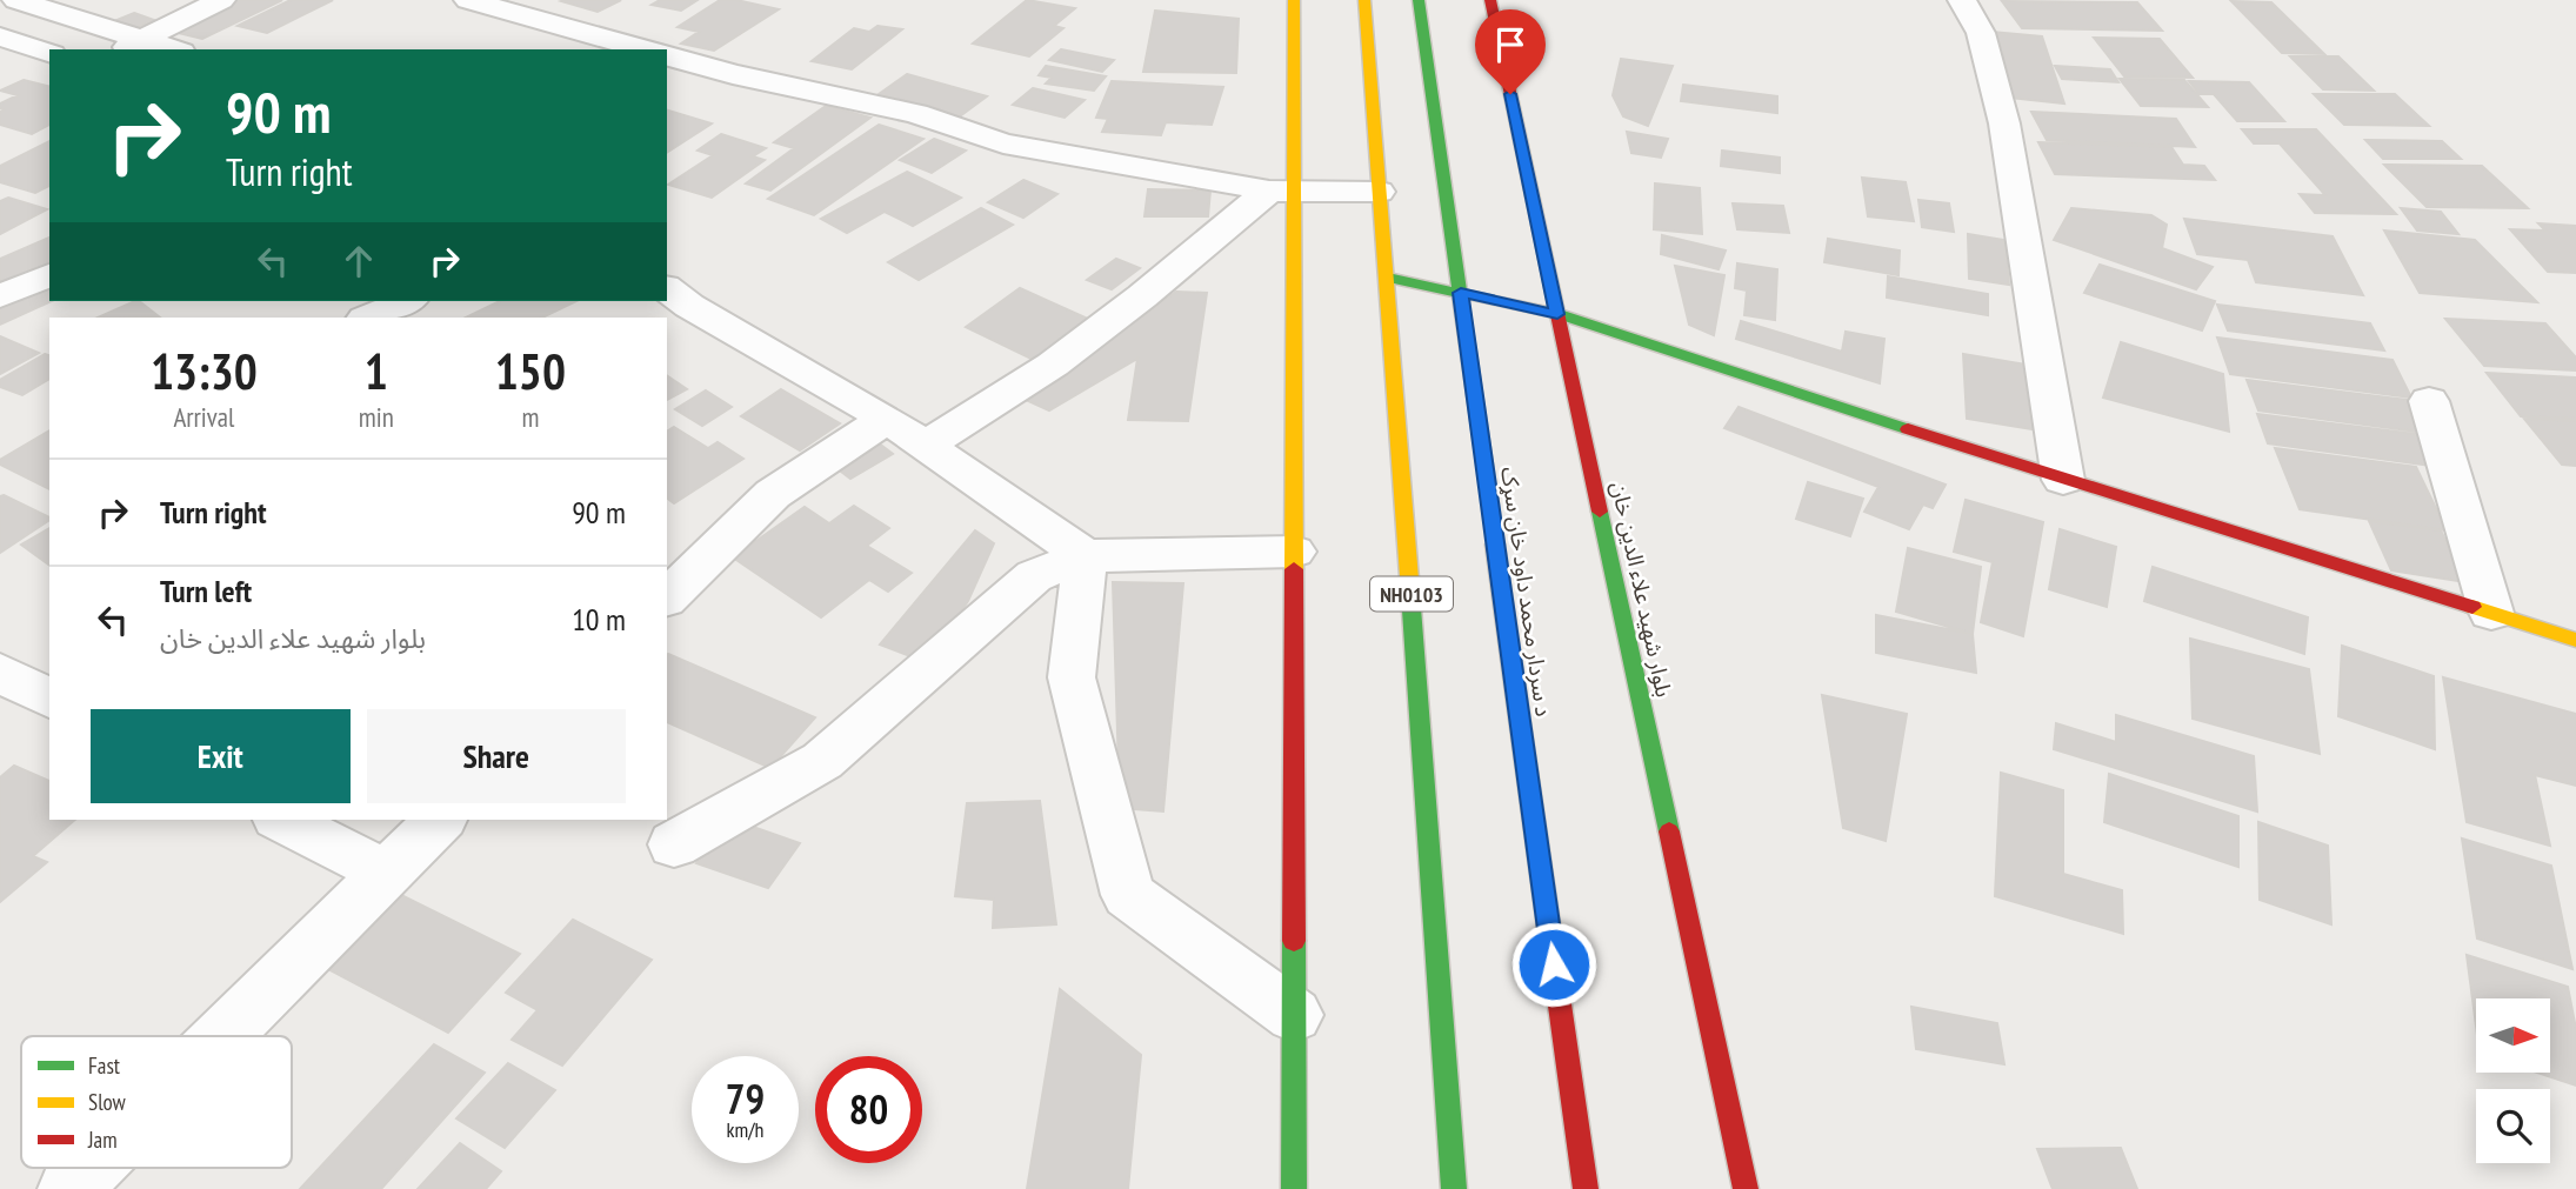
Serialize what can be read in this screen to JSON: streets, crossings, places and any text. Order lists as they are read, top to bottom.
{
  "streets": {
    "main road": ["بلوار شهید علاء الدین خان", "د سردار محمد داود خان سړک", "NH0103"]
  },
  "legend": ["Fast", "Slow", "Jam"],
  "north": "right",
  "page": {
    "turn": ["90 m", "Turn right"],
    "eta": [
      "13:30",
      "Arrival",
      "1",
      "min",
      "150",
      "m"
    ],
    "list": [
      {
        "name": "Turn right",
        "value": "90 m"
      },
      {
        "name": "Turn left",
        "note": "بلوار شهید علاء الدین خان",
        "value": "10 m"
      }
    ],
    "buttons": ["Exit", "Share"],
    "speed": "79 km/h",
    "limit": "80"
  }
}
